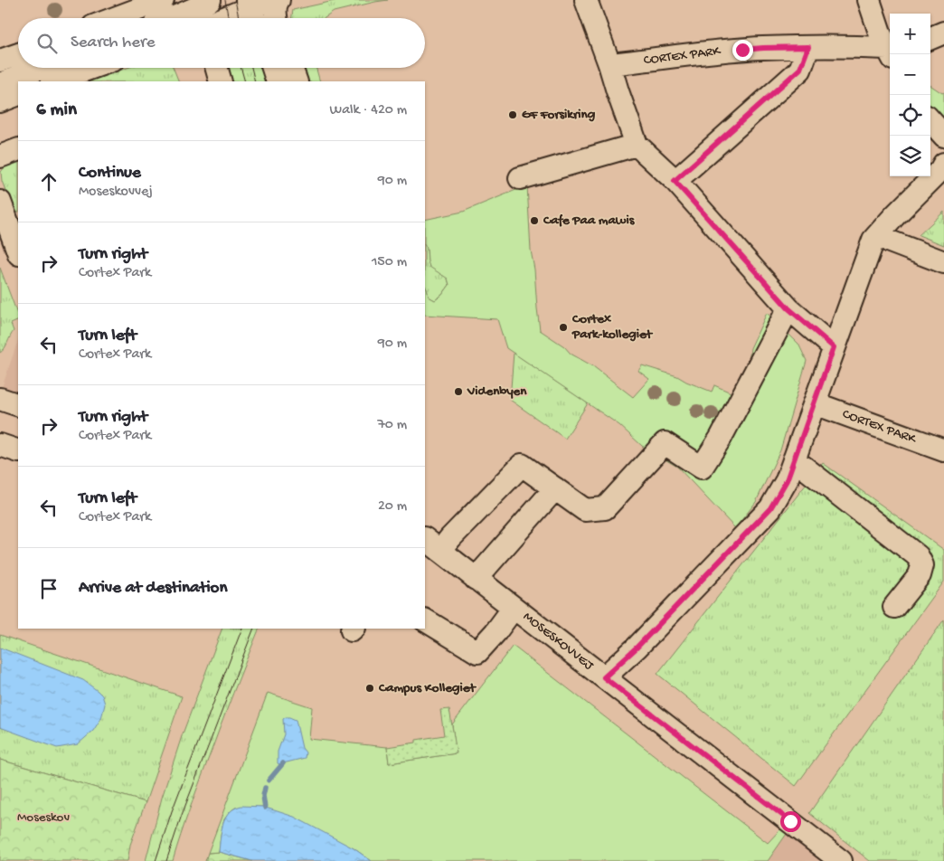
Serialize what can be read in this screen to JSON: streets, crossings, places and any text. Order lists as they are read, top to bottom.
{
  "streets": {
    "street": ["CORTEX PARK", "MOSESKOVVEJ"]
  },
  "parks": ["Moseskov"],
  "places": [
    "GF Forsikring",
    "Cafe Paa mawis",
    "Cortex Park-kollegiet",
    "Videnbyen",
    "Campus Kollegiet"
  ],
  "page": {
    "map_buttons": ["+", "−"],
    "search": "Search here",
    "heading": ["6 min", "Walk · 420 m"],
    "list": [
      ["Continue", "Moseskovvej", "90 m"],
      ["Turn right", "Cortex Park", "150 m"],
      ["Turn left", "Cortex Park", "90 m"],
      ["Turn right", "Cortex Park", "70 m"],
      ["Turn left", "Cortex Park", "20 m"],
      "Arrive at destination"
    ]
  }
}
